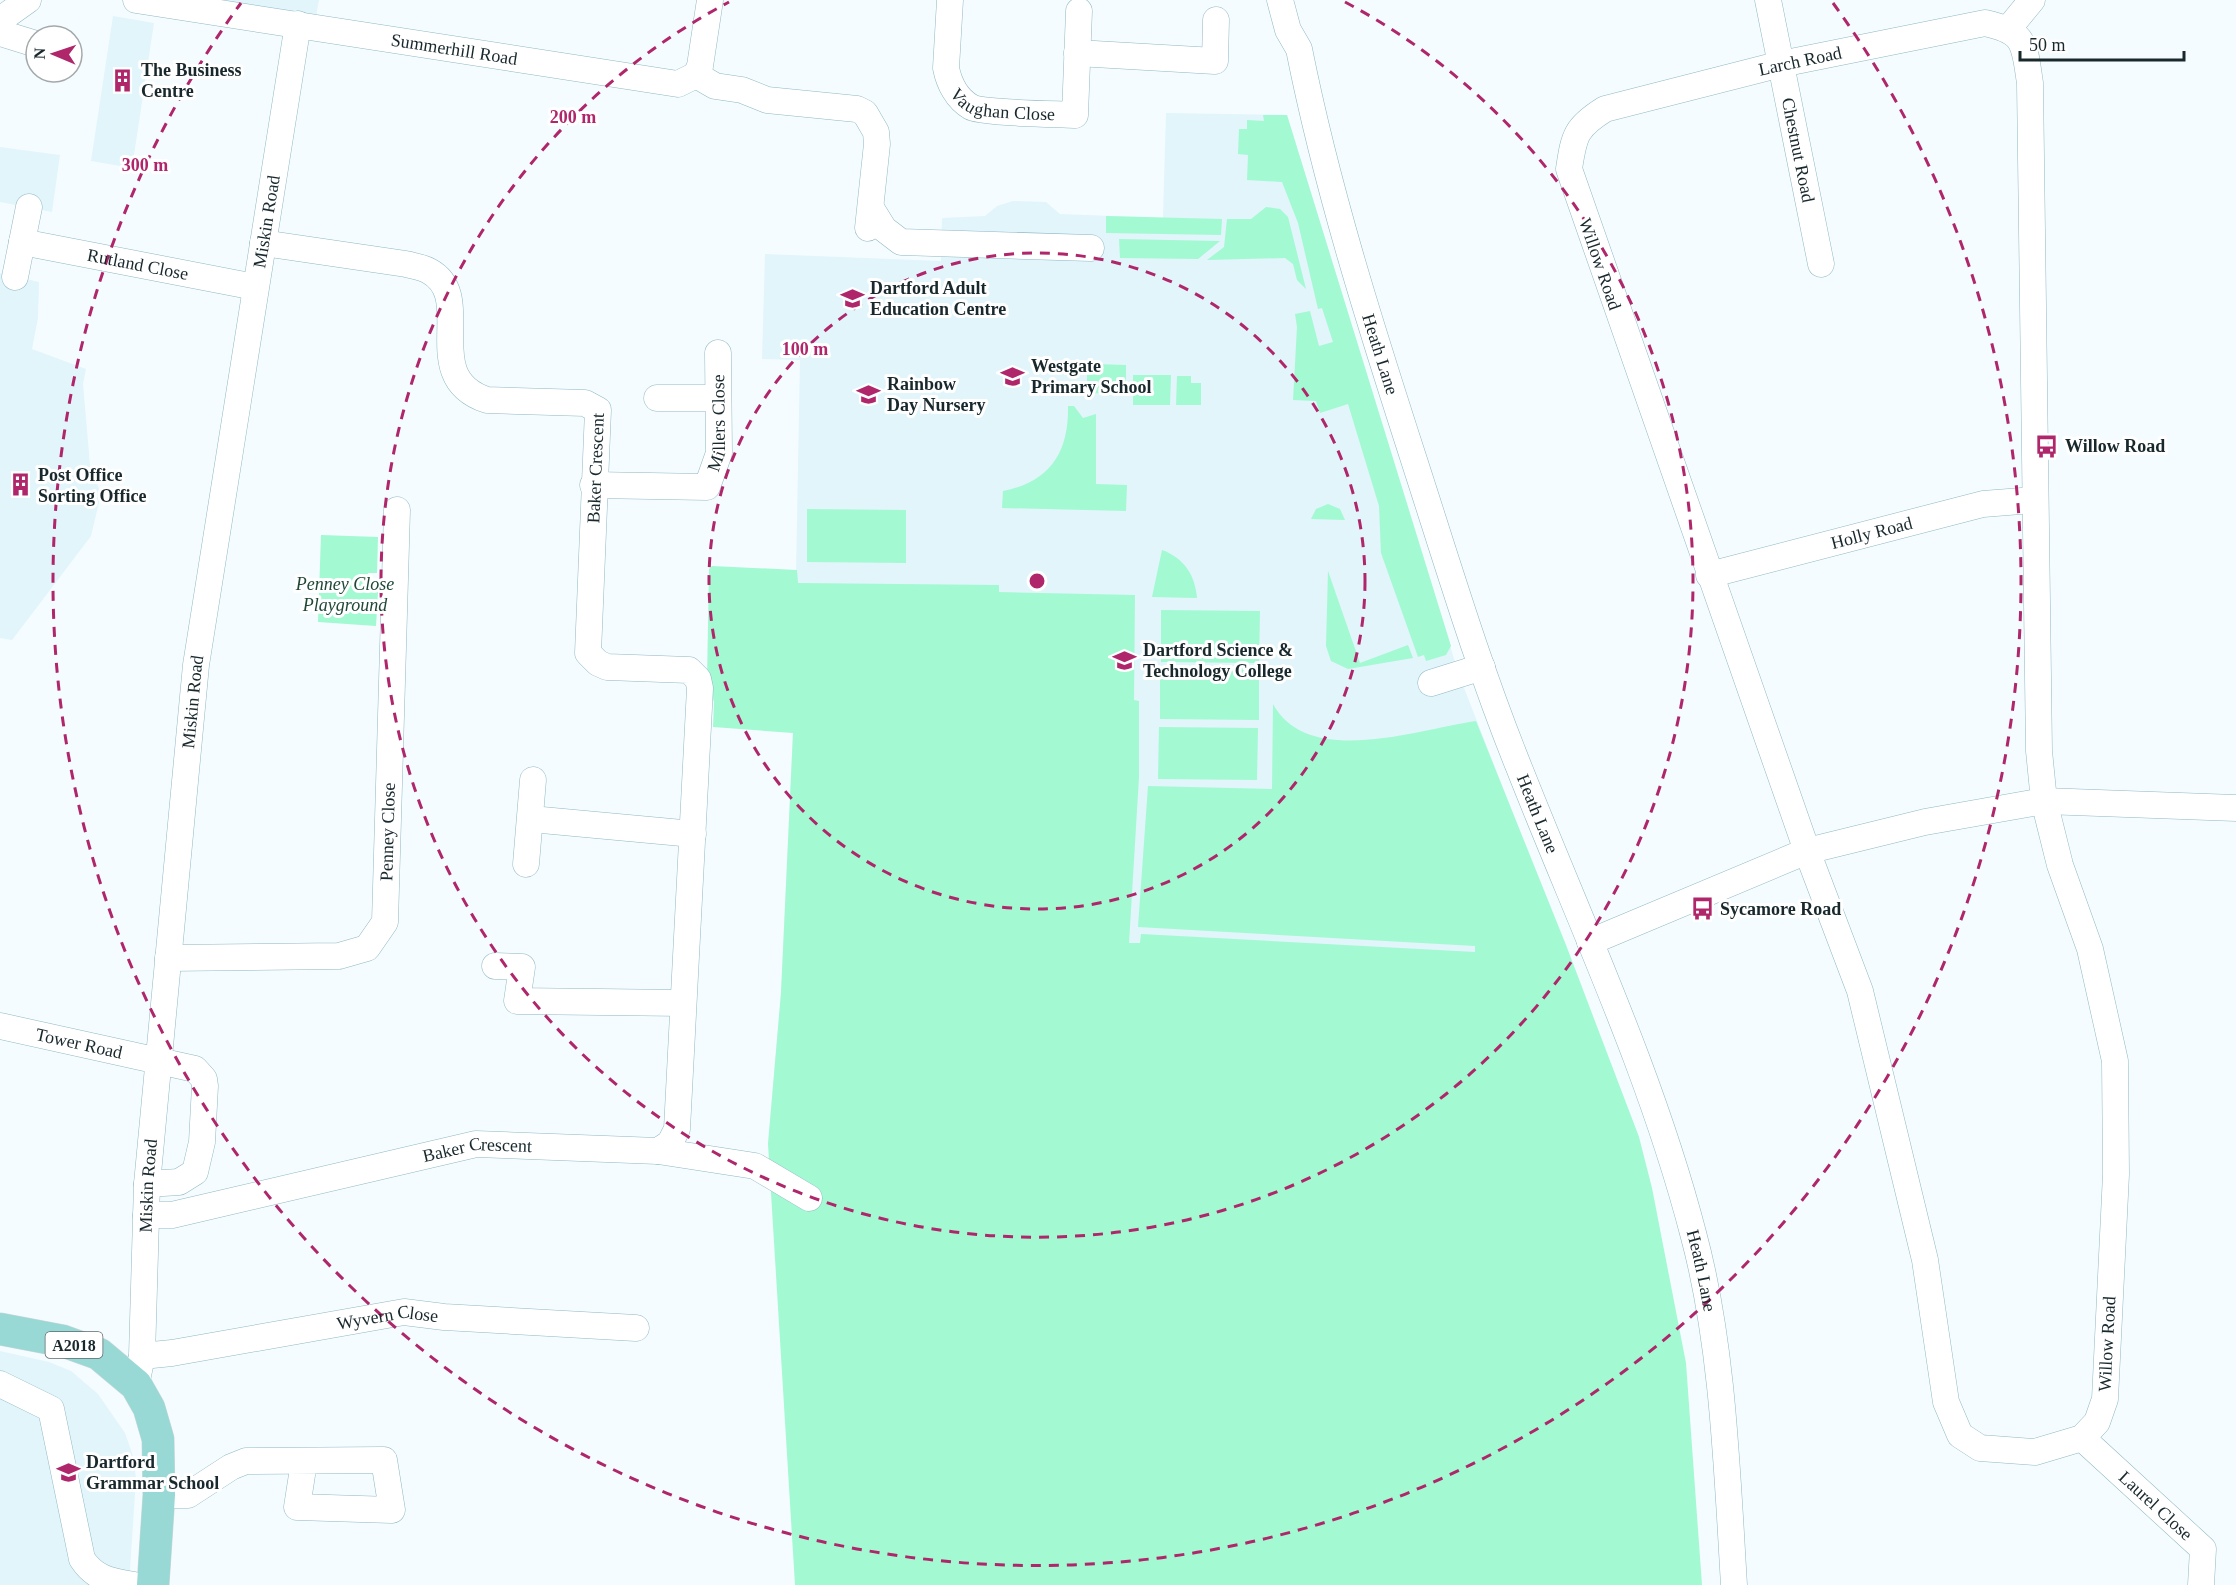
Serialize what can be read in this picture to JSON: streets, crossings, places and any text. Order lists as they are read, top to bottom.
{
  "streets": {
    "main road": ["A2018"],
    "street": [
      "Summerhill Road",
      "Larch Road",
      "Vaughan Close",
      "Chestnut Road",
      "Miskin Road",
      "Rutland Close",
      "Willow Road",
      "Heath Lane",
      "Millers Close",
      "Baker Crescent",
      "Holly Road",
      "Penney Close",
      "Tower Road",
      "Wyvern Close",
      "Laurel Close"
    ]
  },
  "crossings": [
    ["Summerhill Road", "Miskin Road"],
    ["Larch Road", "Chestnut Road"],
    ["Larch Road", "Willow Road"],
    ["Miskin Road", "Rutland Close"],
    ["Miskin Road", "Baker Crescent"],
    ["Miskin Road", "Penney Close"],
    ["Miskin Road", "Tower Road"],
    ["Miskin Road", "Wyvern Close"],
    ["Miskin Road", "A2018"],
    ["Willow Road", "Holly Road"],
    ["Willow Road", "Laurel Close"],
    ["Millers Close", "Baker Crescent"],
    ["Wyvern Close", "A2018"]
  ],
  "parks": ["Penney Close Playground"],
  "places": {
    "building": ["The Business Centre", "Post Office Sorting Office"],
    "school or university": [
      "Dartford Adult Education Centre",
      "Westgate Primary School",
      "Rainbow Day Nursery",
      "Dartford Science & Technology College",
      "Dartford Grammar School"
    ],
    "bus stop": ["Willow Road", "Sycamore Road"]
  },
  "scale_bar": "50 m",
  "north": "left",
  "rings": ["200 m", "300 m", "100 m"]
}
